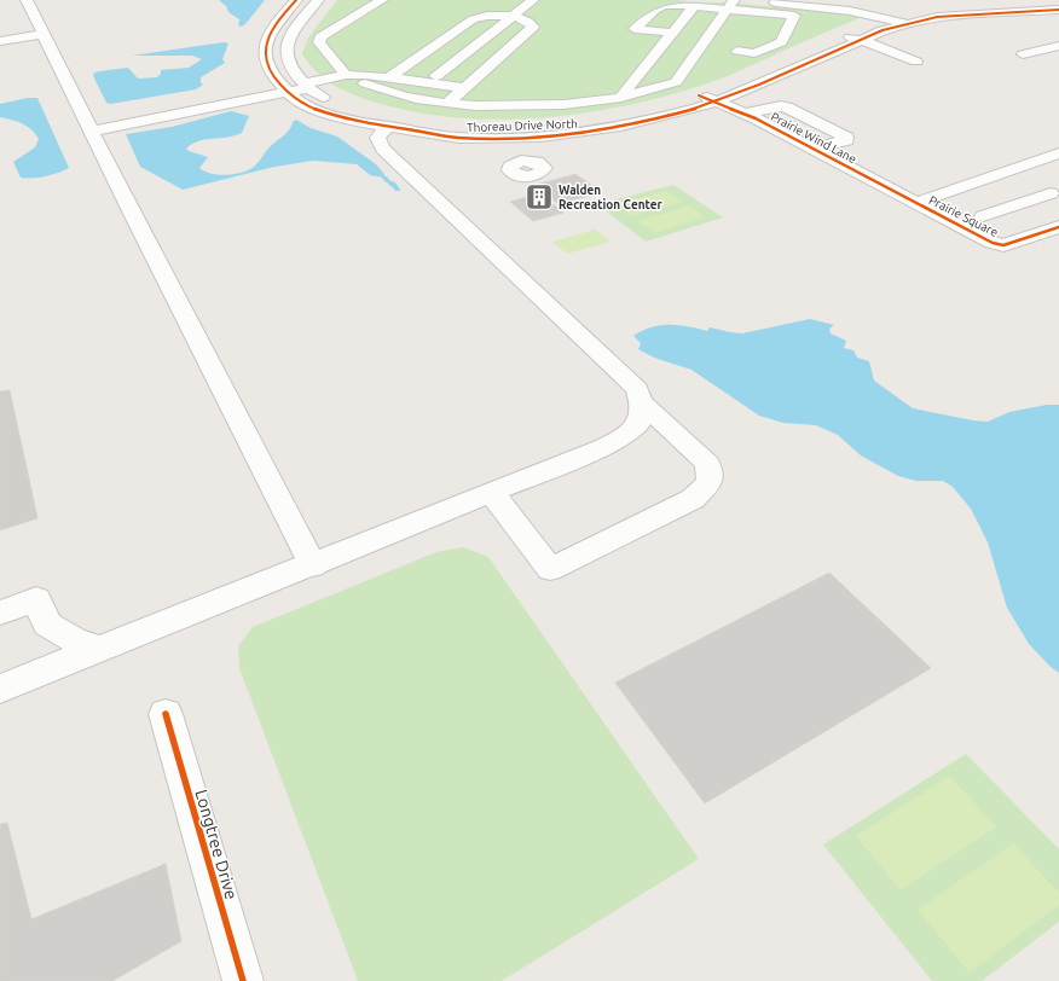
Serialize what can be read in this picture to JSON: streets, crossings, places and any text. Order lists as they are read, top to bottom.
{
  "streets": {
    "street": [
      "Thoreau Drive North",
      "Prairie Wind Lane",
      "Prairie Square",
      "Longtree Drive"
    ]
  },
  "crossings": [
    ["Thoreau Drive North", "Prairie Wind Lane"],
    ["Prairie Wind Lane", "Prairie Square"]
  ],
  "places": {
    "building": ["Walden Recreation Center"]
  }
}
